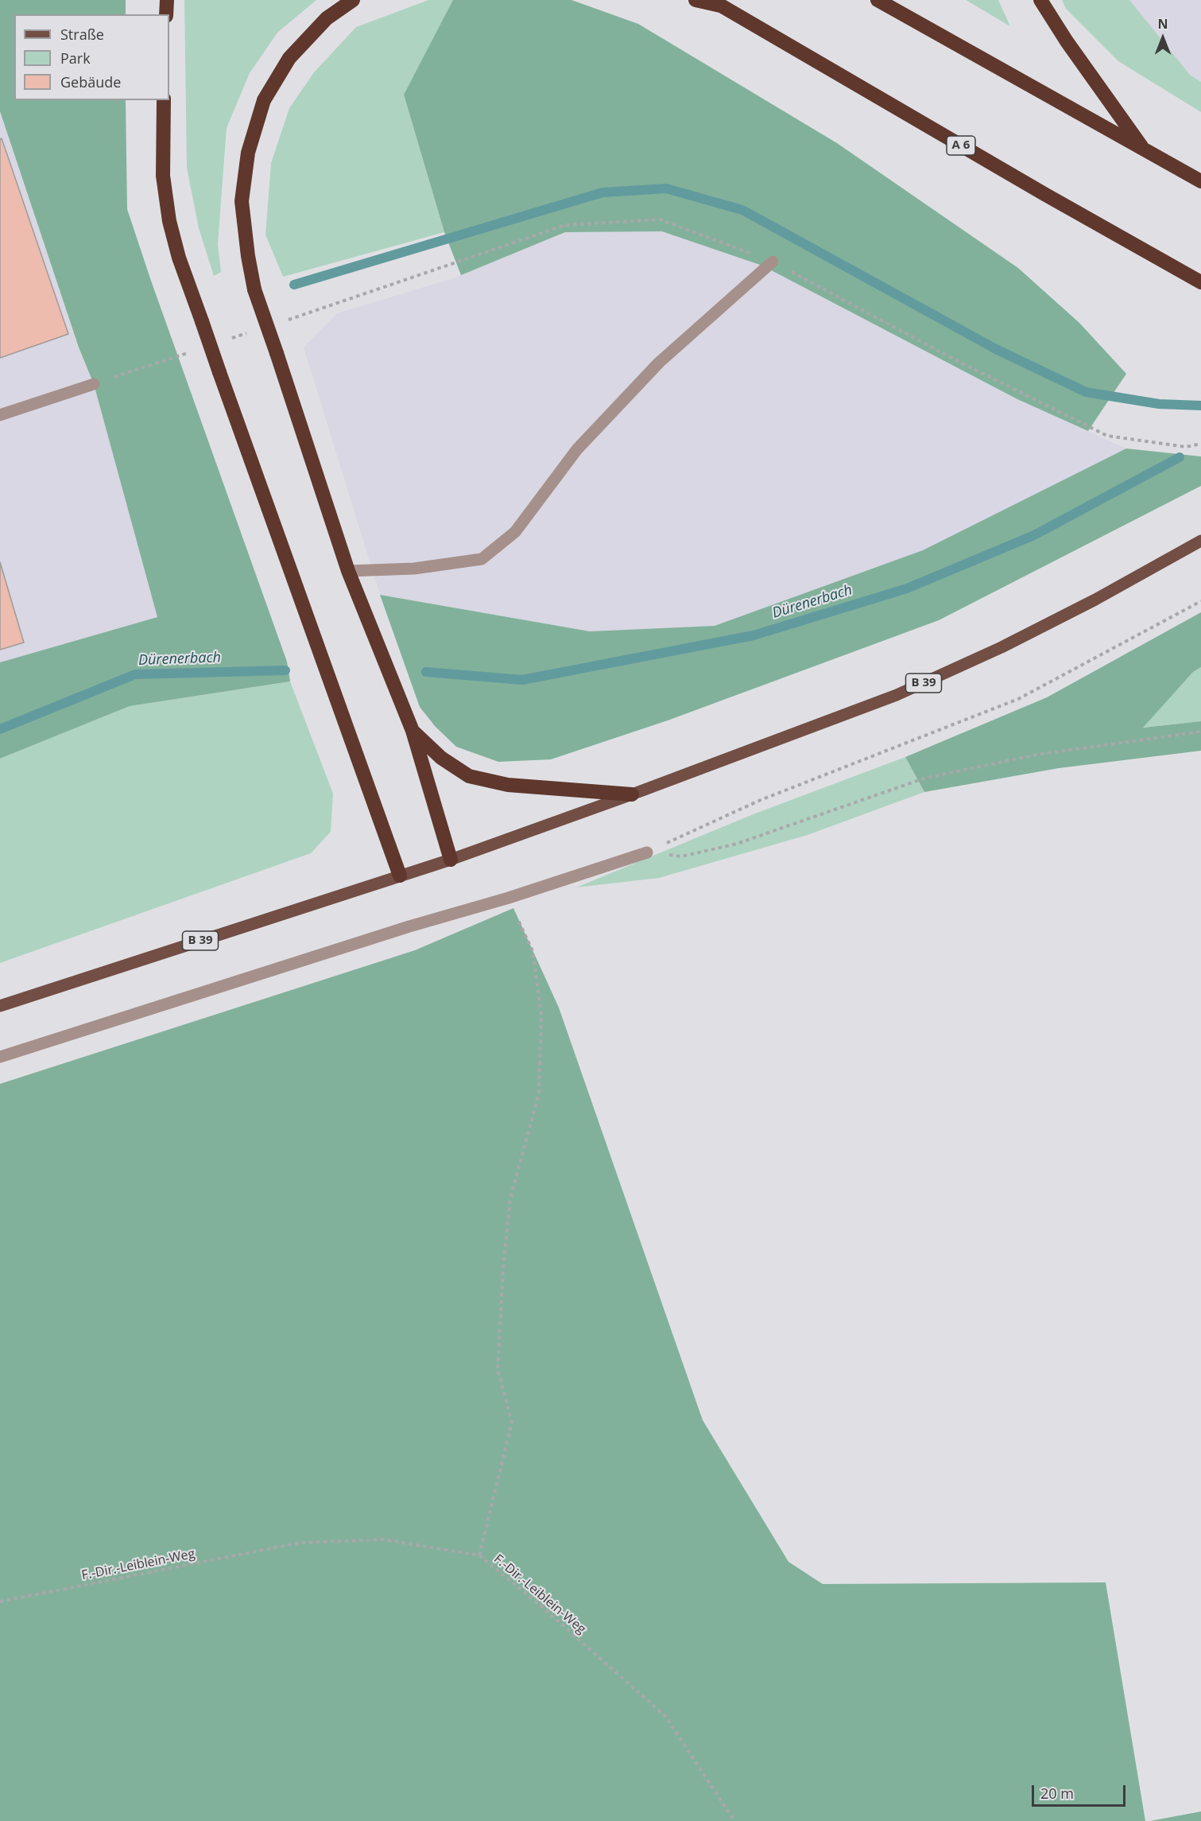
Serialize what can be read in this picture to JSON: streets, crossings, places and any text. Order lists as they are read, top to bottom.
{
  "streets": {
    "highway": ["A 6"],
    "main road": ["B 39"],
    "path": ["F.-Dir.-Leiblein-Weg"]
  },
  "water": ["Dürenerbach"],
  "legend": ["Straße", "Park", "Gebäude"],
  "scale_bar": "20 m",
  "north": "top"
}
